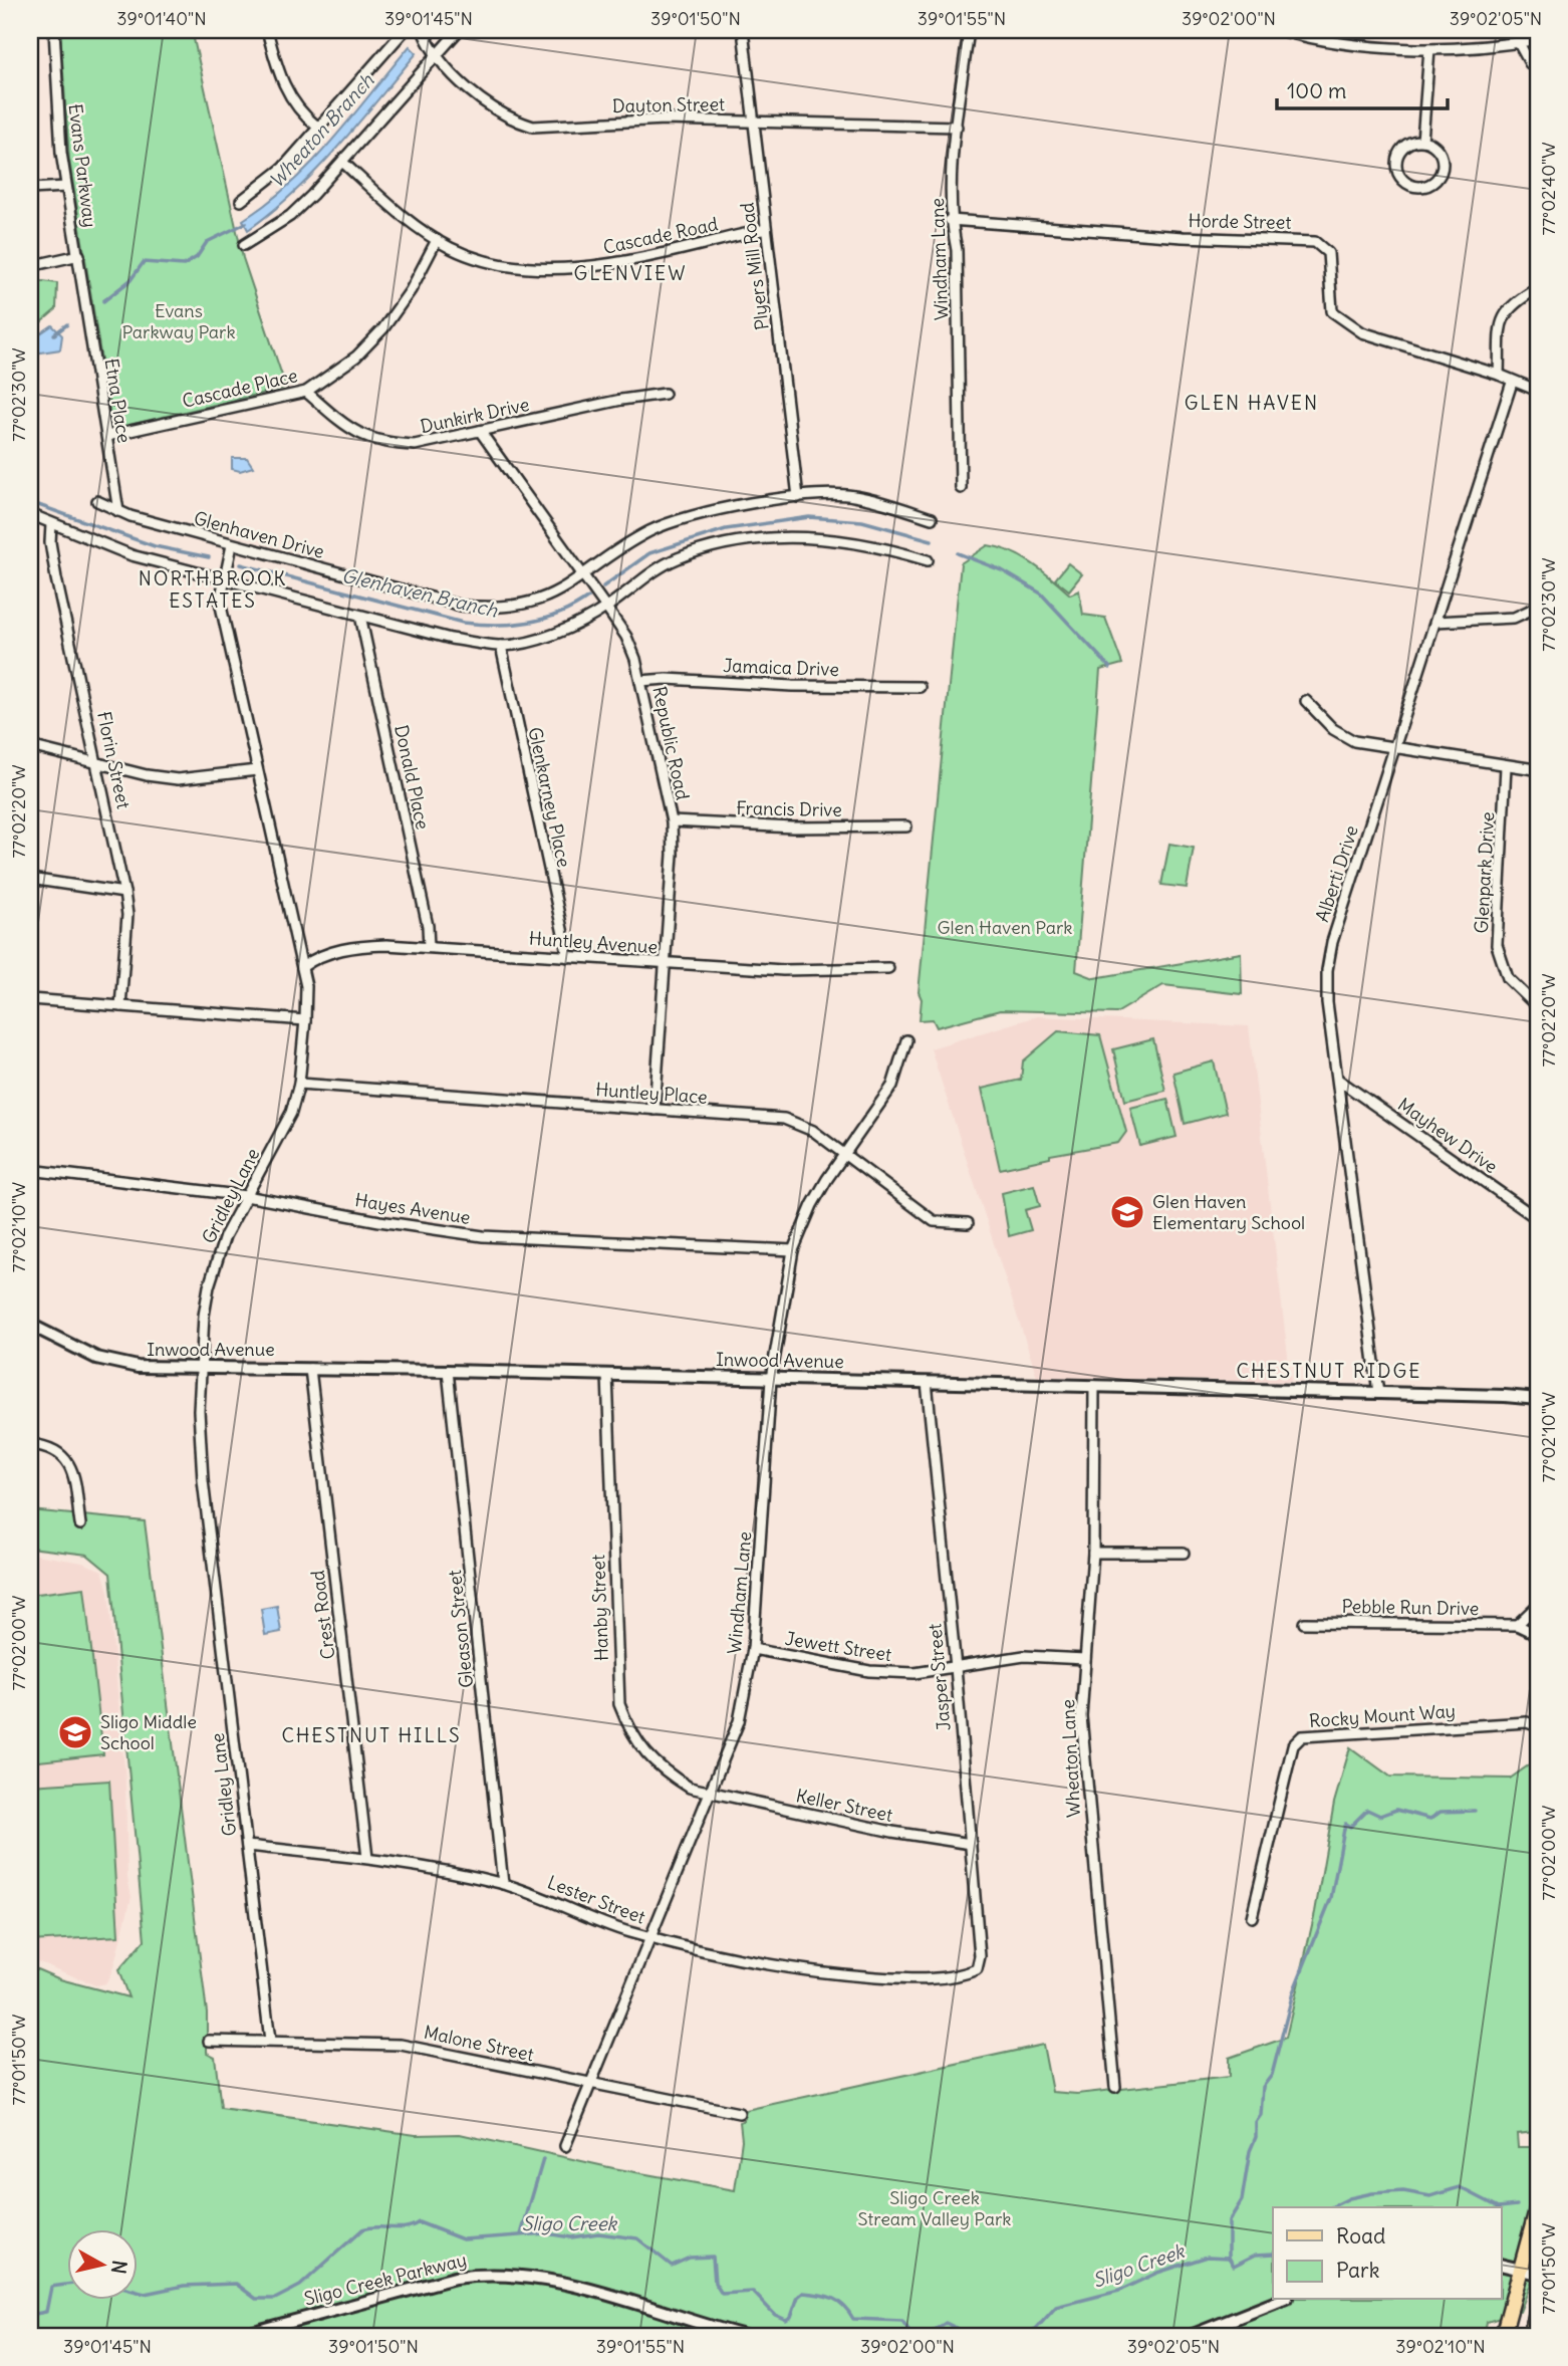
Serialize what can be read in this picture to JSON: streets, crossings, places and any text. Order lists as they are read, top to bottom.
{
  "streets": {
    "street": [
      "Dayton Street",
      "Evans Parkway",
      "Horde Street",
      "Cascade Road",
      "Windham Lane",
      "Plyers Mill Road",
      "Cascade Place",
      "Etna Place",
      "Dunkirk Drive",
      "Glenhaven Drive",
      "Jamaica Drive",
      "Republic Road",
      "Florin Street",
      "Donald Place",
      "Glenkarney Place",
      "Francis Drive",
      "Glenpark Drive",
      "Alberti Drive",
      "Huntley Avenue",
      "Huntley Place",
      "Mayhew Drive",
      "Gridley Lane",
      "Hayes Avenue",
      "Inwood Avenue",
      "Hanby Street",
      "Pebble Run Drive",
      "Crest Road",
      "Gleason Street",
      "Jewett Street",
      "Jasper Street",
      "Rocky Mount Way",
      "Wheaton Lane",
      "Keller Street",
      "Lester Street",
      "Malone Street",
      "Sligo Creek Parkway"
    ]
  },
  "crossings": [
    ["Dayton Street", "Windham Lane"],
    ["Dayton Street", "Plyers Mill Road"],
    ["Evans Parkway", "Etna Place"],
    ["Horde Street", "Windham Lane"],
    ["Horde Street", "Alberti Drive"],
    ["Cascade Road", "Plyers Mill Road"],
    ["Cascade Road", "Cascade Place"],
    ["Windham Lane", "Huntley Place"],
    ["Windham Lane", "Hayes Avenue"],
    ["Windham Lane", "Inwood Avenue"],
    ["Windham Lane", "Hanby Street"],
    ["Windham Lane", "Jewett Street"],
    ["Windham Lane", "Keller Street"],
    ["Windham Lane", "Lester Street"],
    ["Windham Lane", "Malone Street"],
    ["Plyers Mill Road", "Glenhaven Drive"],
    ["Cascade Place", "Etna Place"],
    ["Cascade Place", "Dunkirk Drive"],
    ["Etna Place", "Glenhaven Drive"],
    ["Dunkirk Drive", "Republic Road"],
    ["Glenhaven Drive", "Republic Road"],
    ["Glenhaven Drive", "Gridley Lane"],
    ["Jamaica Drive", "Republic Road"],
    ["Republic Road", "Francis Drive"],
    ["Republic Road", "Huntley Avenue"],
    ["Republic Road", "Huntley Place"],
    ["Donald Place", "Huntley Avenue"],
    ["Glenkarney Place", "Huntley Avenue"],
    ["Alberti Drive", "Mayhew Drive"],
    ["Alberti Drive", "Inwood Avenue"],
    ["Huntley Avenue", "Gridley Lane"],
    ["Huntley Place", "Gridley Lane"],
    ["Gridley Lane", "Hayes Avenue"],
    ["Gridley Lane", "Inwood Avenue"],
    ["Gridley Lane", "Lester Street"],
    ["Gridley Lane", "Malone Street"],
    ["Inwood Avenue", "Hanby Street"],
    ["Inwood Avenue", "Crest Road"],
    ["Inwood Avenue", "Gleason Street"],
    ["Inwood Avenue", "Jasper Street"],
    ["Inwood Avenue", "Wheaton Lane"],
    ["Hanby Street", "Keller Street"],
    ["Crest Road", "Lester Street"],
    ["Gleason Street", "Lester Street"],
    ["Jewett Street", "Jasper Street"],
    ["Jewett Street", "Wheaton Lane"],
    ["Jasper Street", "Keller Street"],
    ["Jasper Street", "Lester Street"]
  ],
  "districts": [
    "GLENVIEW",
    "GLEN HAVEN",
    "NORTHBROOK ESTATES",
    "CHESTNUT RIDGE",
    "CHESTNUT HILLS"
  ],
  "water": ["Wheaton Branch", "Glenhaven Branch", "Sligo Creek"],
  "parks": ["Evans Parkway Park", "Glen Haven Park", "Sligo Creek Stream Valley Park"],
  "places": {
    "school or university": ["Glen Haven Elementary School", "Sligo Middle School"]
  },
  "legend": ["Road", "Park"],
  "scale_bar": "100 m",
  "north": "right",
  "coordinates": [
    "39°01'40\"N",
    "39°01'45\"N",
    "39°01'50\"N",
    "39°01'55\"N",
    "39°02'00\"N",
    "39°02'05\"N",
    "77°02'40\"W",
    "77°02'30\"W",
    "77°02'20\"W",
    "77°02'10\"W",
    "77°02'00\"W",
    "77°01'50\"W",
    "39°02'10\"N"
  ]
}
